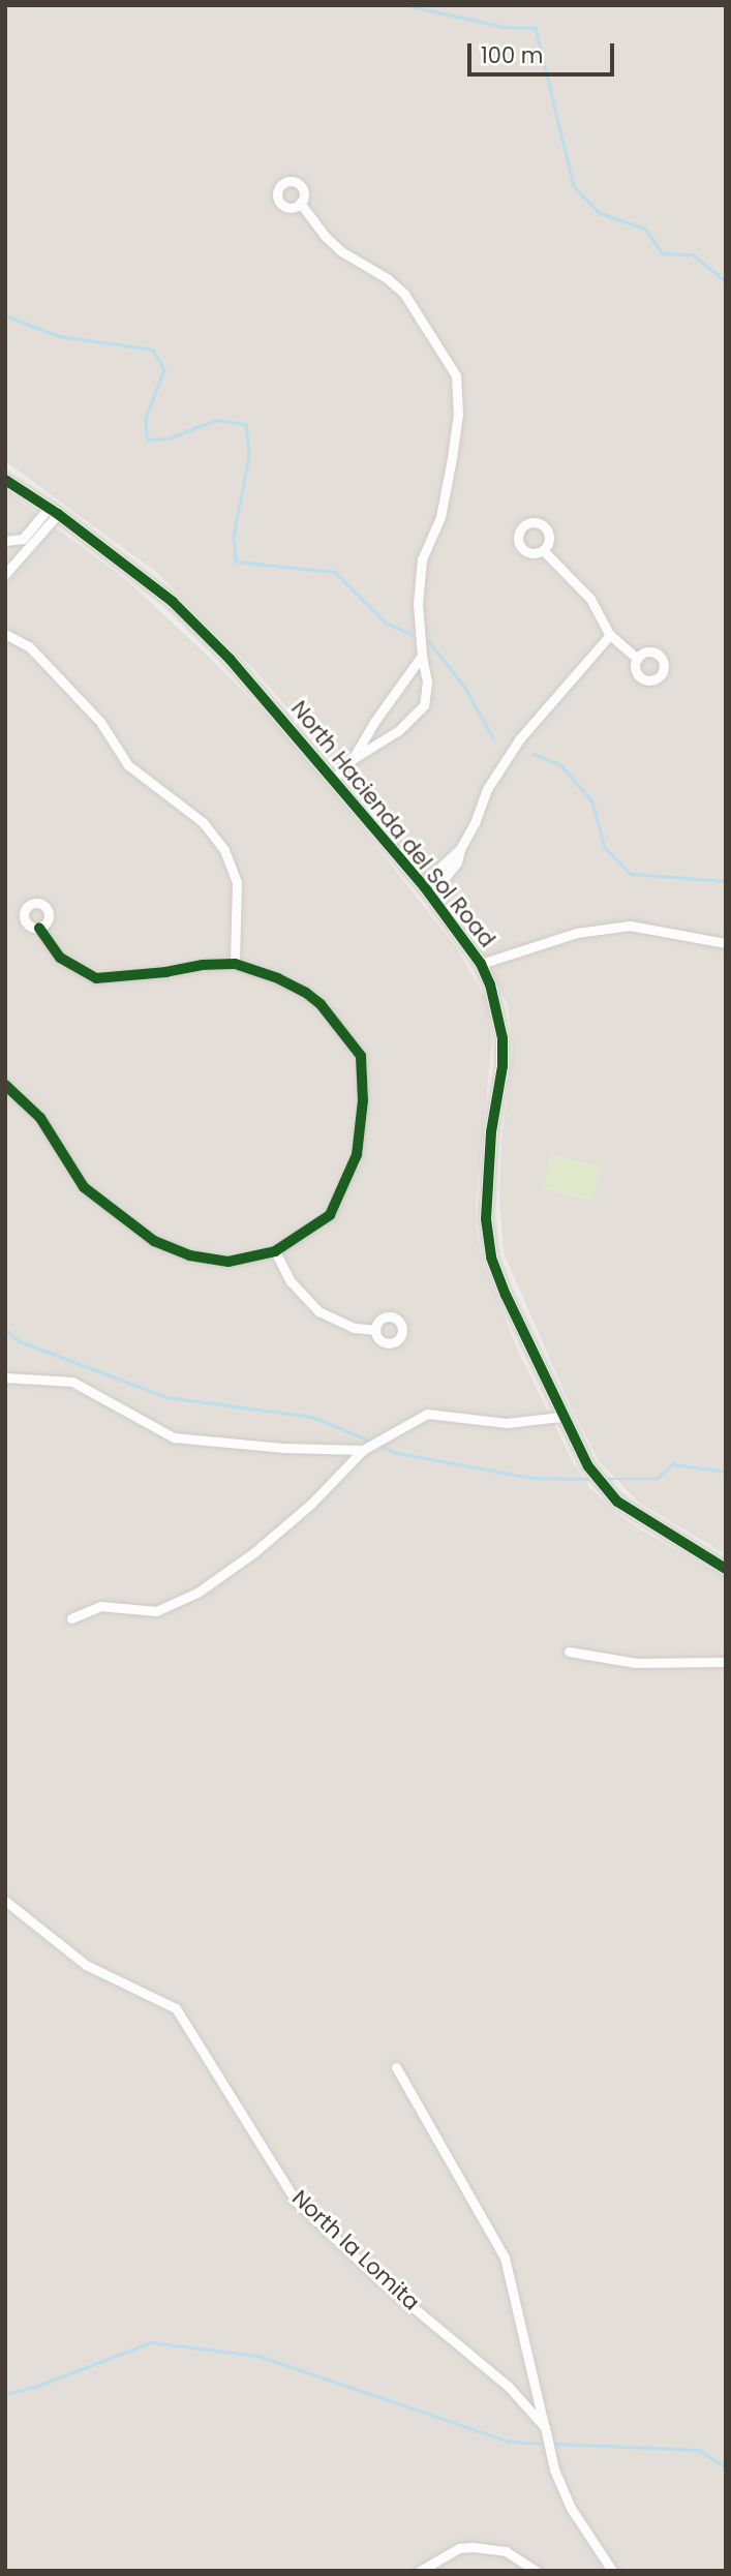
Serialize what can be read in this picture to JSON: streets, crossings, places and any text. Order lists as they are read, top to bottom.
{
  "streets": {
    "street": ["North Hacienda del Sol Road", "North la Lomita"]
  },
  "scale_bar": "100 m"
}
